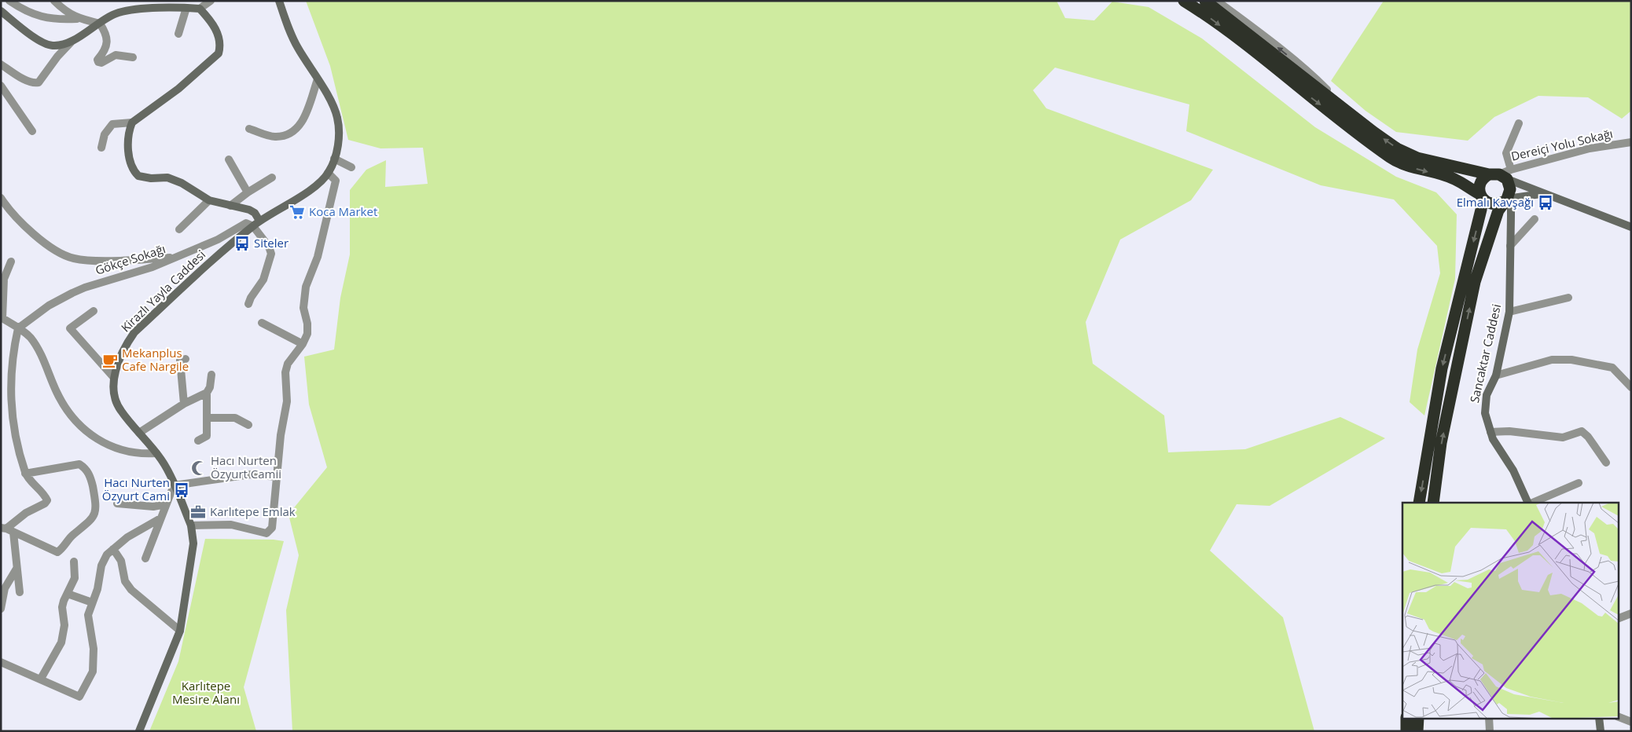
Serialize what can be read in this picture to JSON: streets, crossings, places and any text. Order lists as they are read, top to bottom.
{
  "streets": {
    "street": [
      "Dereiçi Yolu Sokağı",
      "Gökçe Sokağı",
      "Kirazlı Yayla Caddesi",
      "Sancaktar Caddesi"
    ]
  },
  "crossings": [
    ["Dereiçi Yolu Sokağı", "Sancaktar Caddesi"],
    ["Gökçe Sokağı", "Kirazlı Yayla Caddesi"]
  ],
  "parks": ["Karlıtepe Mesire Alanı"],
  "places": {
    "bus stop": ["Elmalı Kavşağı", "Siteler", "Hacı Nurten Özyurt Cami"],
    "supermarket": ["Koca Market"],
    "cafe": ["Mekanplus Cafe Nargile"],
    "mosque": ["Hacı Nurten Özyurt Camii"],
    "office": ["Karlıtepe Emlak"]
  }
}
